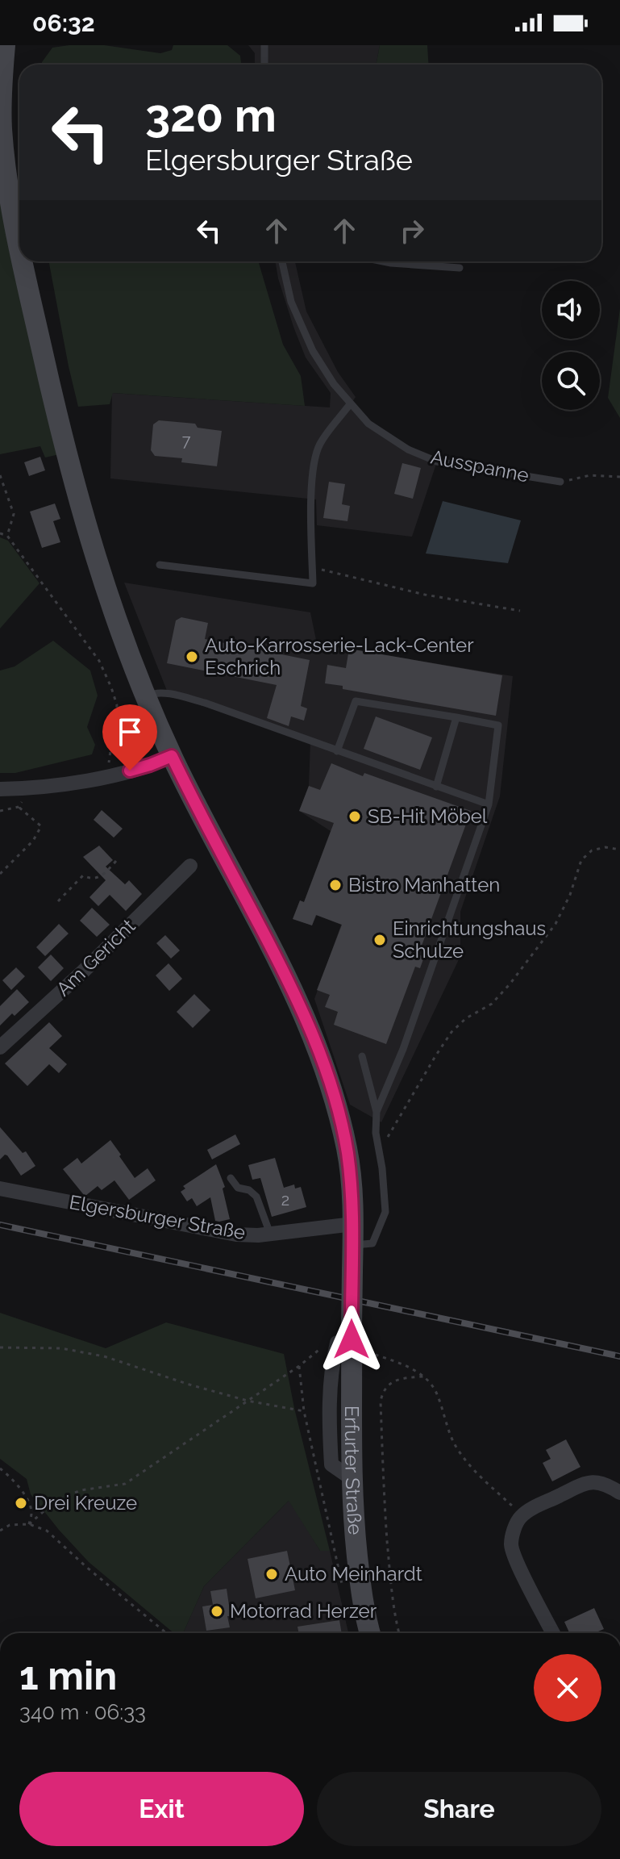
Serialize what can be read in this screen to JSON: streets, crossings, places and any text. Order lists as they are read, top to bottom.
{
  "streets": {
    "main road": ["Erfurter Straße"],
    "street": ["Am Gericht", "Elgersburger Straße"],
    "lane": ["Ausspanne"]
  },
  "crossings": [
    ["Elgersburger Straße", "Erfurter Straße"]
  ],
  "places": [
    "Auto-Karrosserie-Lack-Center Eschrich",
    "SB-Hit Möbel",
    "Bistro Manhatten",
    "Einrichtungshaus Schulze",
    "Drei Kreuze",
    "Auto Meinhardt",
    "Motorrad Herzer"
  ],
  "house_numbers": ["7", "2"],
  "page": {
    "status": "06:32",
    "turn": ["320 m", "Elgersburger Straße"],
    "heading": ["1 min", "340 m · 06:33"],
    "buttons": ["Exit", "Share"]
  }
}
